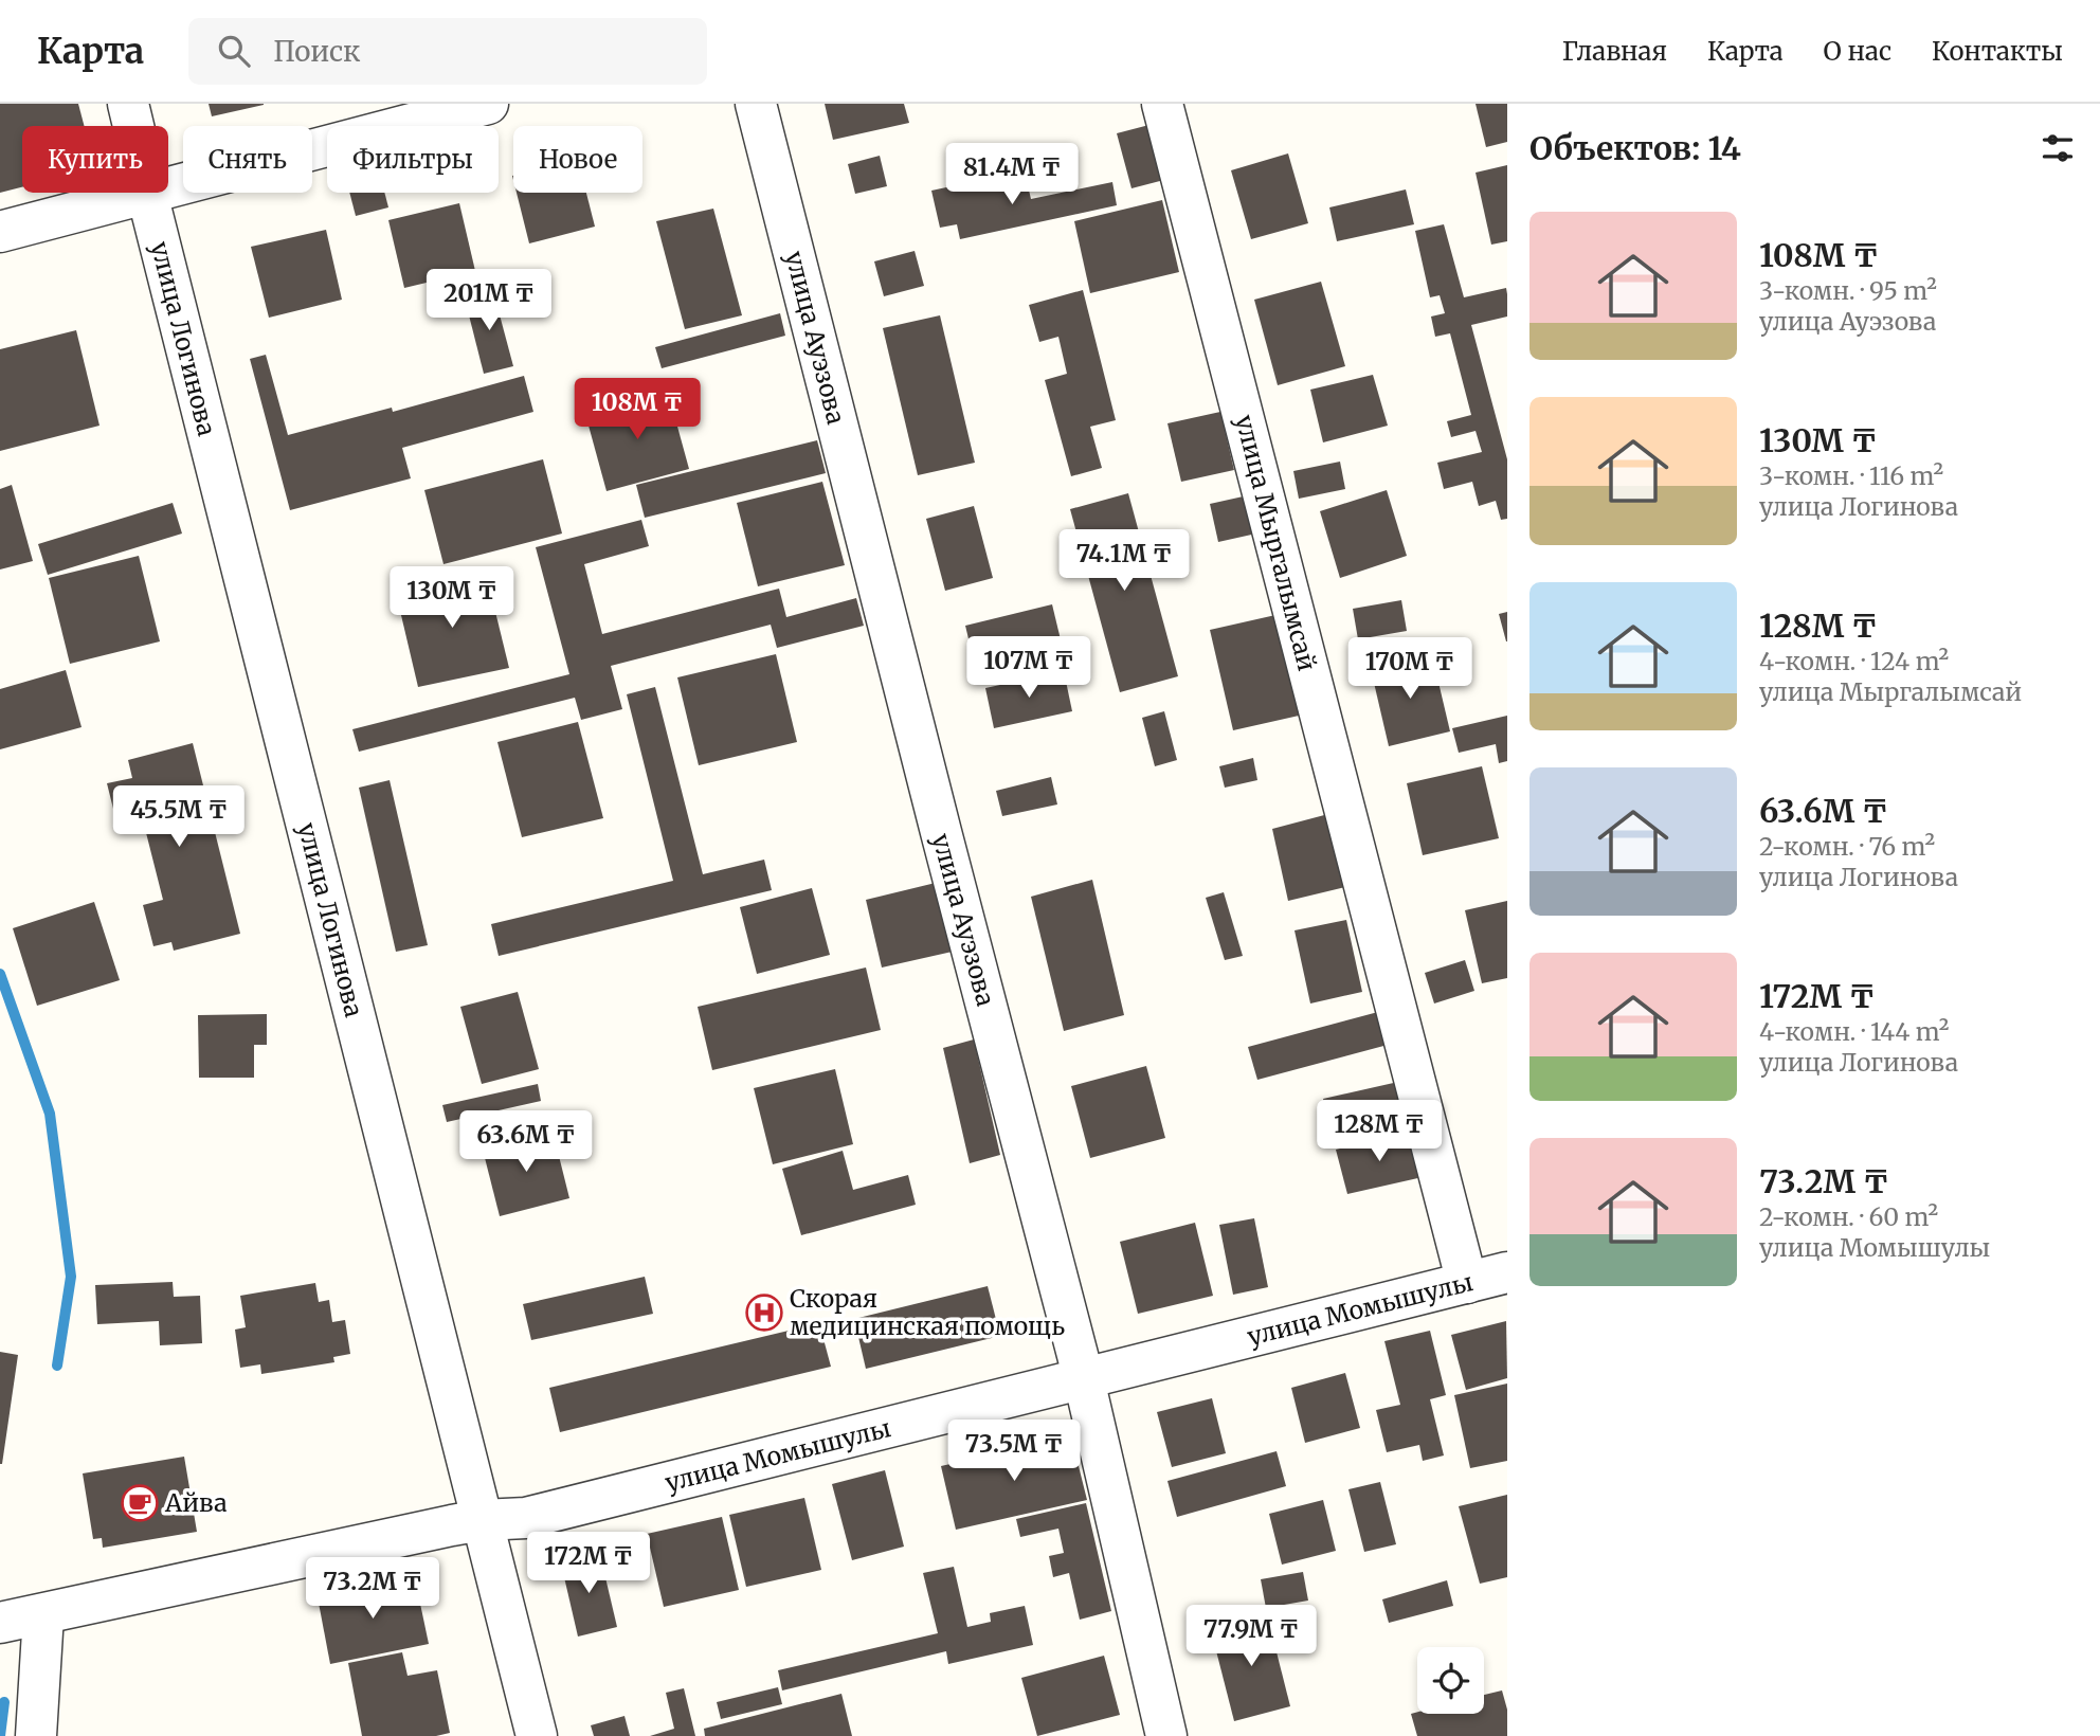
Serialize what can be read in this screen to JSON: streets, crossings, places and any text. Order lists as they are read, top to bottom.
{
  "streets": {
    "street": [
      "улица Ауэзова",
      "улица Логинова",
      "улица Мыргалымсай",
      "улица Момышулы"
    ]
  },
  "crossings": [
    ["улица Ауэзова", "улица Момышулы"],
    ["улица Логинова", "улица Момышулы"],
    ["улица Мыргалымсай", "улица Момышулы"]
  ],
  "places": {
    "hospital": ["Скорая медицинская помощь"],
    "cafe": ["Айва"]
  },
  "page": {
    "header": "Карта",
    "search": "Поиск",
    "nav": [
      "Главная",
      "Карта",
      "О нас",
      "Контакты"
    ],
    "heading": "Объектов: 14",
    "chip": [
      "Купить",
      "Снять",
      "Фильтры",
      "Новое"
    ],
    "price": [
      "81.4M ₸",
      "201M ₸",
      "108M ₸",
      "74.1M ₸",
      "130M ₸",
      "107M ₸",
      "170M ₸",
      "45.5M ₸",
      "128M ₸",
      "63.6M ₸",
      "73.5M ₸",
      "172M ₸",
      "73.2M ₸",
      "77.9M ₸"
    ],
    "list": [
      {
        "name": "108M ₸",
        "note": "3-комн. · 95 m² · улица Ауэзова"
      },
      {
        "name": "130M ₸",
        "note": "3-комн. · 116 m² · улица Логинова"
      },
      {
        "name": "128M ₸",
        "note": "4-комн. · 124 m² · улица Мыргалымсай"
      },
      {
        "name": "63.6M ₸",
        "note": "2-комн. · 76 m² · улица Логинова"
      },
      {
        "name": "172M ₸",
        "note": "4-комн. · 144 m² · улица Логинова"
      },
      {
        "name": "73.2M ₸",
        "note": "2-комн. · 60 m² · улица Момышулы"
      }
    ]
  }
}
